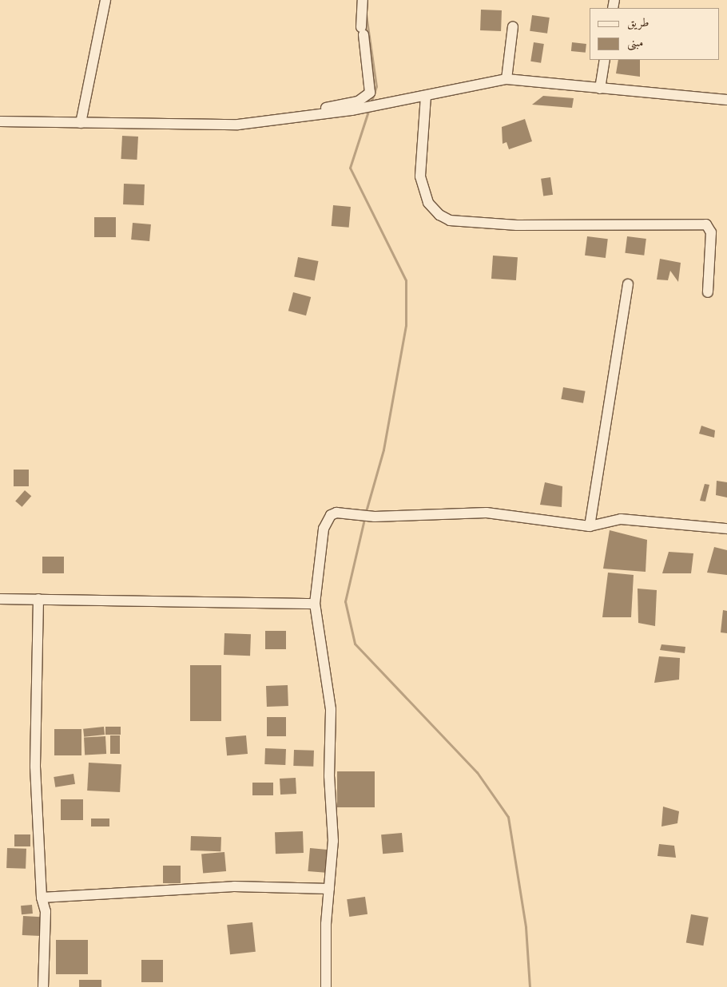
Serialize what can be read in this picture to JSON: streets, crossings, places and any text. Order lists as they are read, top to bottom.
{
  "legend": ["طريق", "مبنى"]
}
